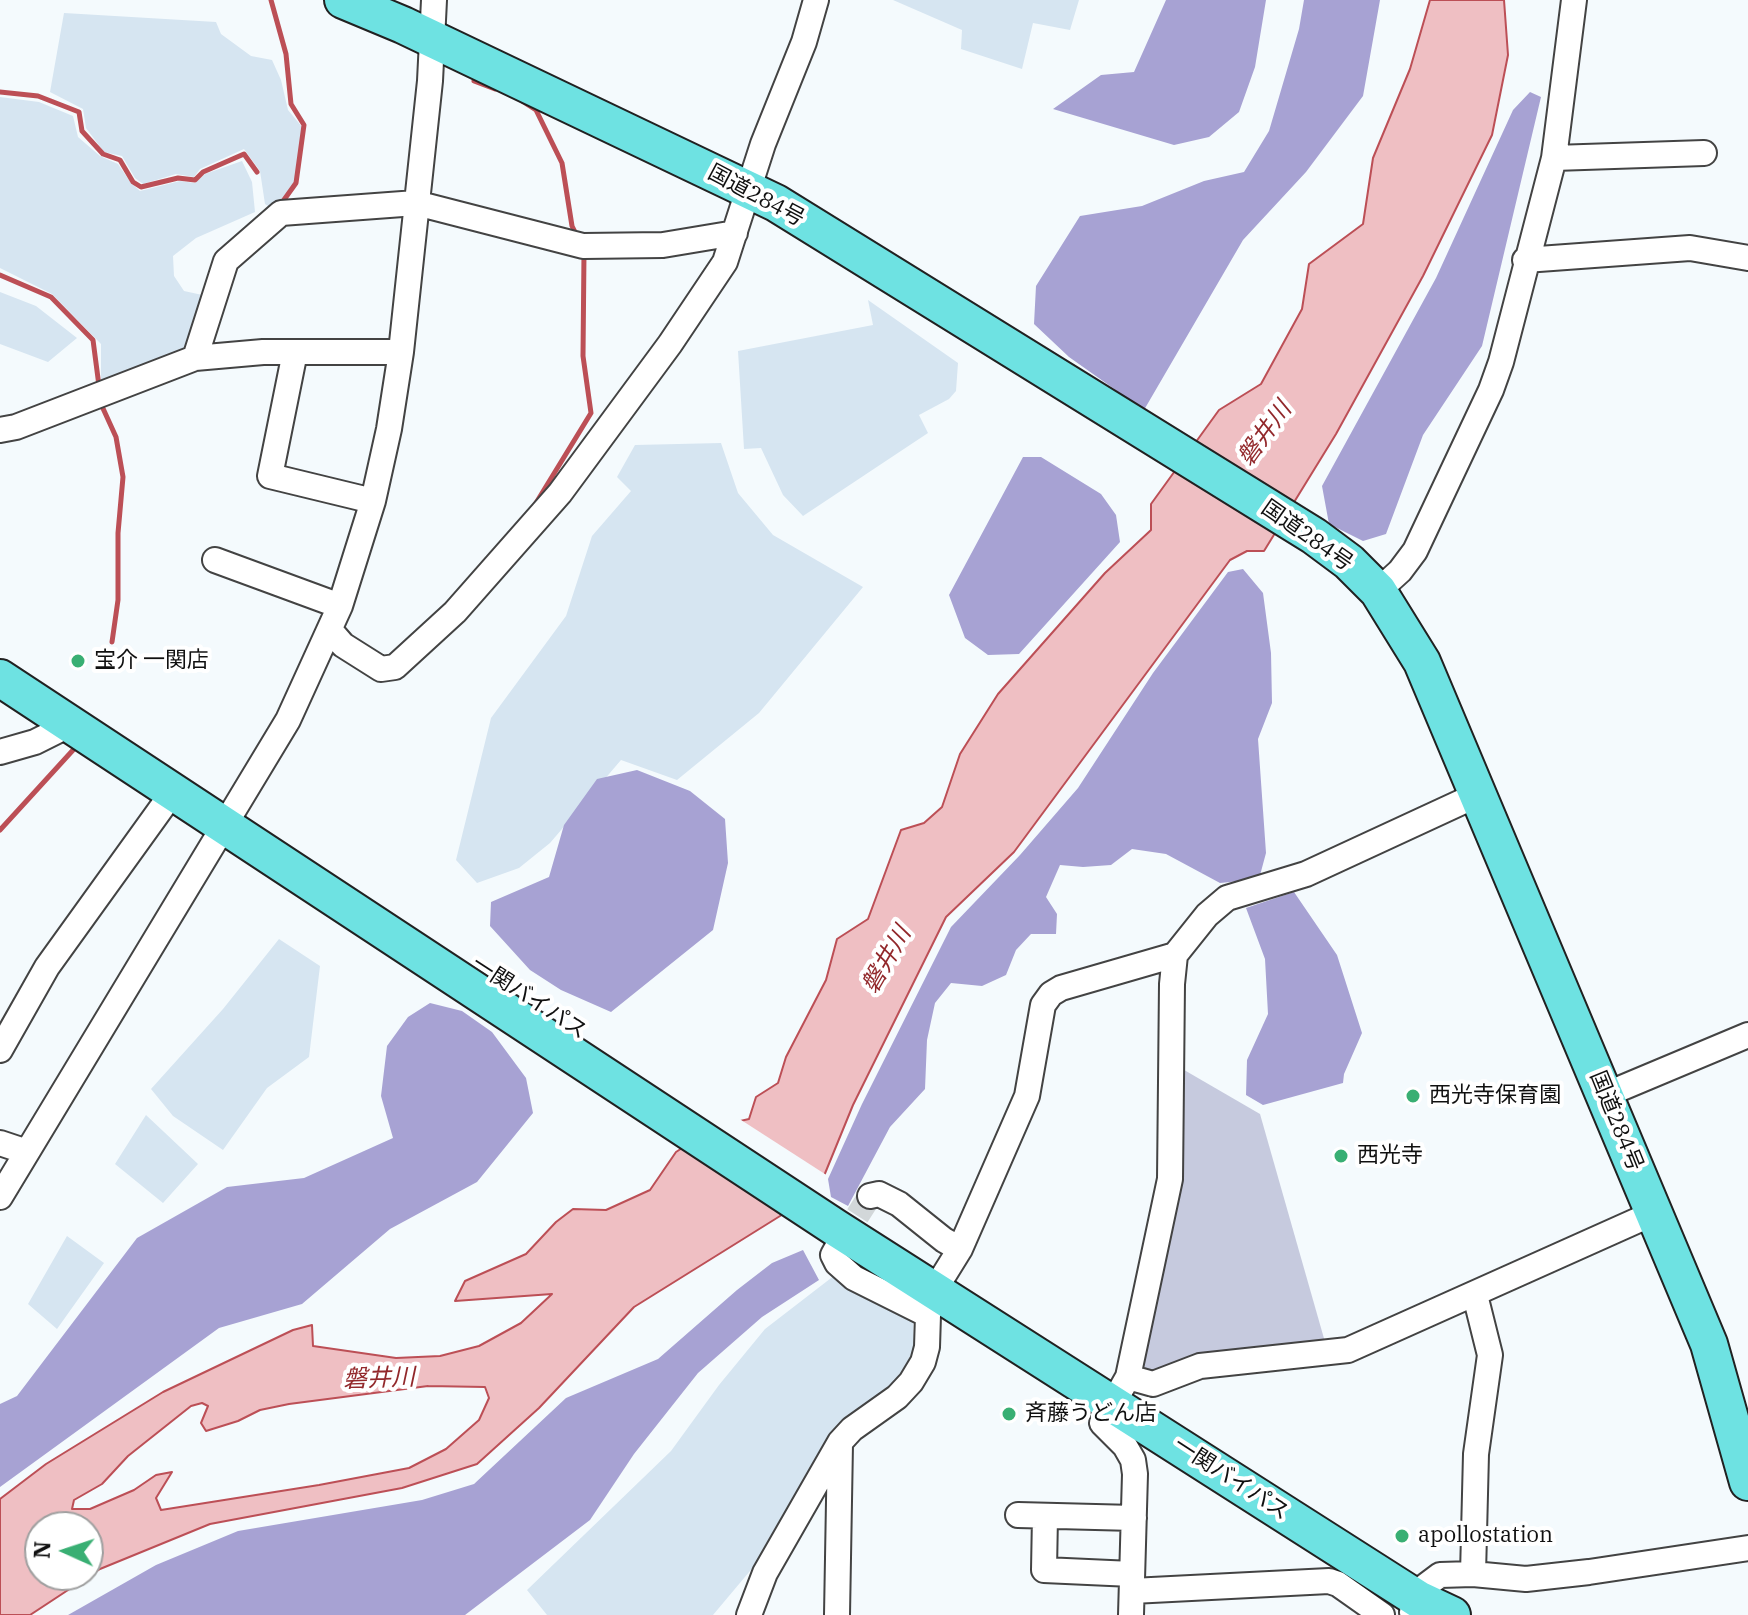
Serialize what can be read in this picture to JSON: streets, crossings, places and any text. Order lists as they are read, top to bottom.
{
  "streets": {
    "highway": ["国道284号", "一関バイパス"]
  },
  "water": ["磐井川"],
  "places": [
    "宝介 一関店",
    "西光寺保育園",
    "西光寺",
    "斉藤うどん店",
    "apollostation"
  ],
  "north": "left"
}
